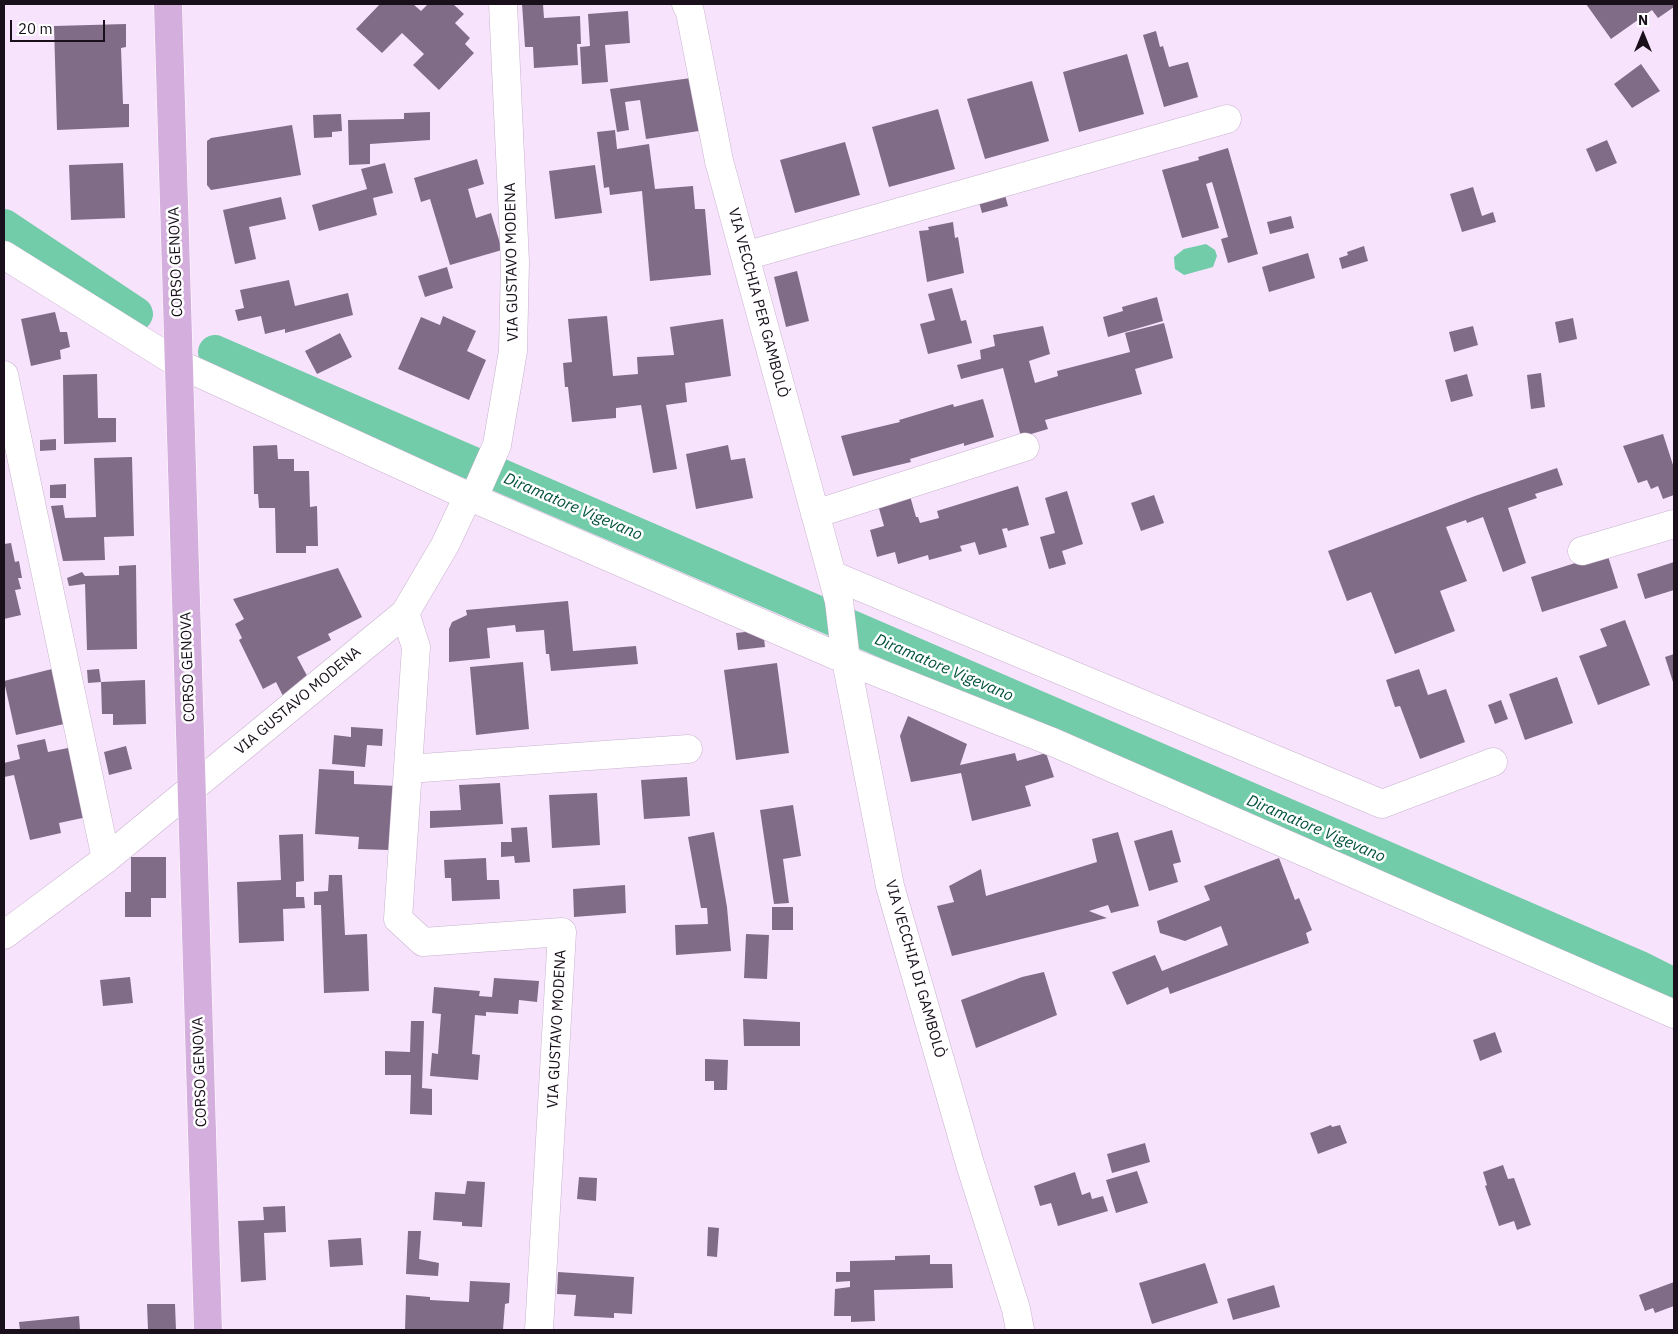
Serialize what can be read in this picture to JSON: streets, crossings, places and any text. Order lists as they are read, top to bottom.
{
  "streets": {
    "main road": ["CORSO GENOVA"],
    "street": ["VIA GUSTAVO MODENA", "VIA VECCHIA PER GAMBOLÒ", "VIA VECCHIA DI GAMBOLÒ"]
  },
  "crossings": [
    ["CORSO GENOVA", "VIA GUSTAVO MODENA"],
    ["VIA VECCHIA PER GAMBOLÒ", "VIA VECCHIA DI GAMBOLÒ"]
  ],
  "water": ["Diramatore Vigevano"],
  "scale_bar": "20 m",
  "north": "top"
}
